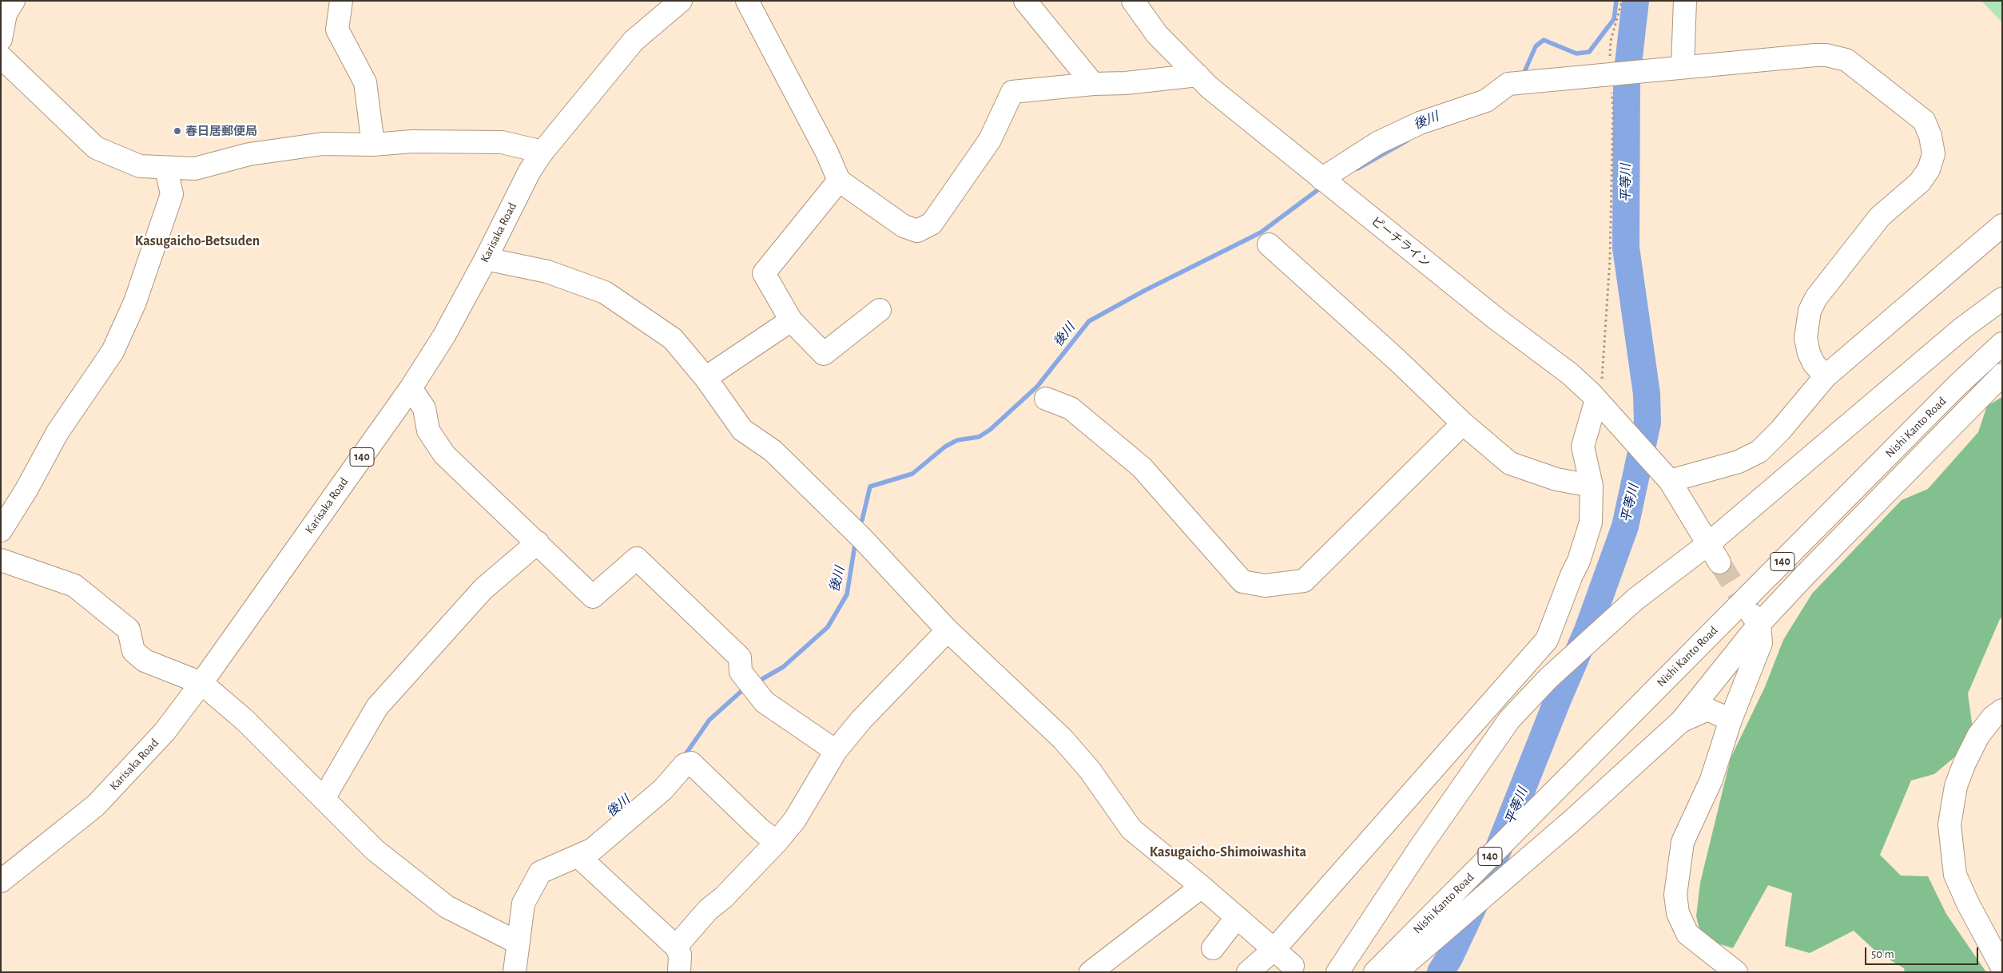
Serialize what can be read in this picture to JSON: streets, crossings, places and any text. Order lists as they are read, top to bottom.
{
  "streets": {
    "main road": [
      "Karisaka Road",
      "ピーチライン",
      "Nishi Kanto Road",
      "140"
    ]
  },
  "districts": ["Kasugaicho-Betsuden", "Kasugaicho-Shimoiwashita"],
  "water": ["後川", "平等川"],
  "places": ["春日居郵便局"],
  "scale_bar": "50 m"
}
